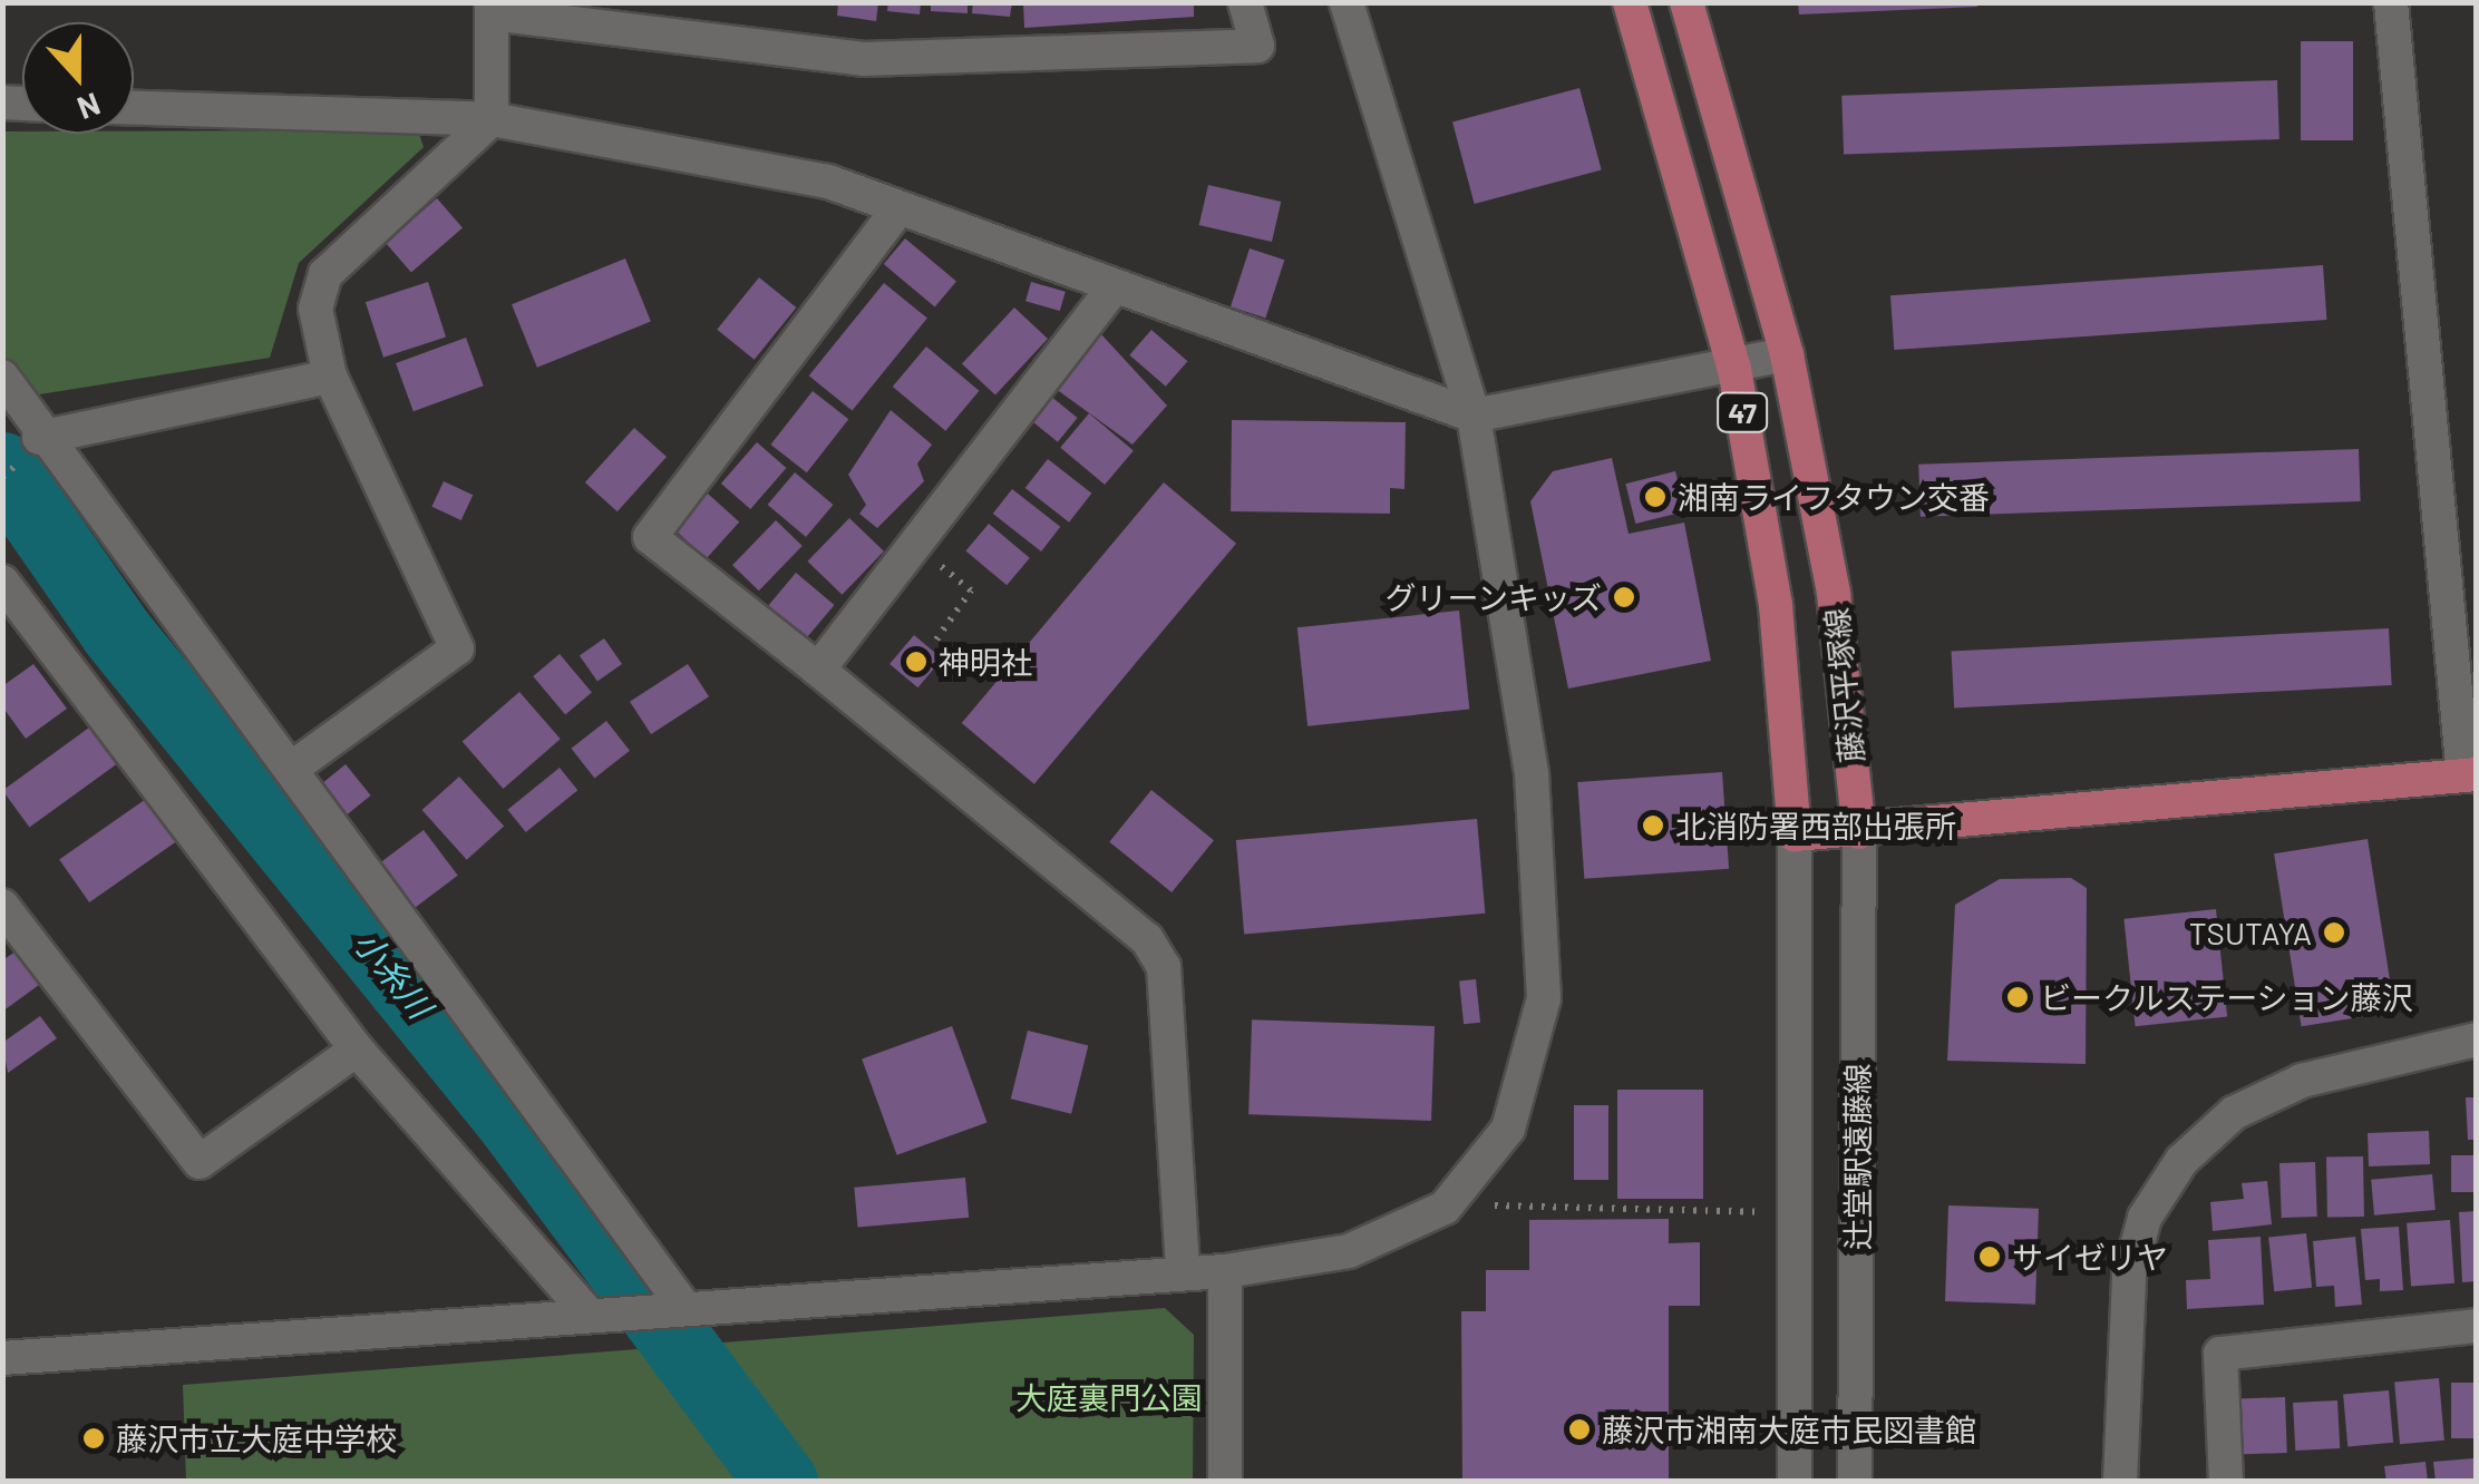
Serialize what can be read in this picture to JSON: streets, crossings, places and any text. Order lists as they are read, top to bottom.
{
  "streets": {
    "main road": ["47", "藤沢平塚線"],
    "street": ["辻堂駅遠藤線"]
  },
  "crossings": [
    ["藤沢平塚線", "辻堂駅遠藤線"]
  ],
  "water": ["小糸川"],
  "parks": ["大庭裏門公園"],
  "places": [
    "湘南ライフタウン交番",
    "グリーンキッズ",
    "神明社",
    "北消防署西部出張所",
    "TSUTAYA",
    "ビークルステーション藤沢",
    "サイゼリヤ",
    "藤沢市湘南大庭市民図書館",
    "藤沢市立大庭中学校"
  ],
  "north": "bottom"
}
